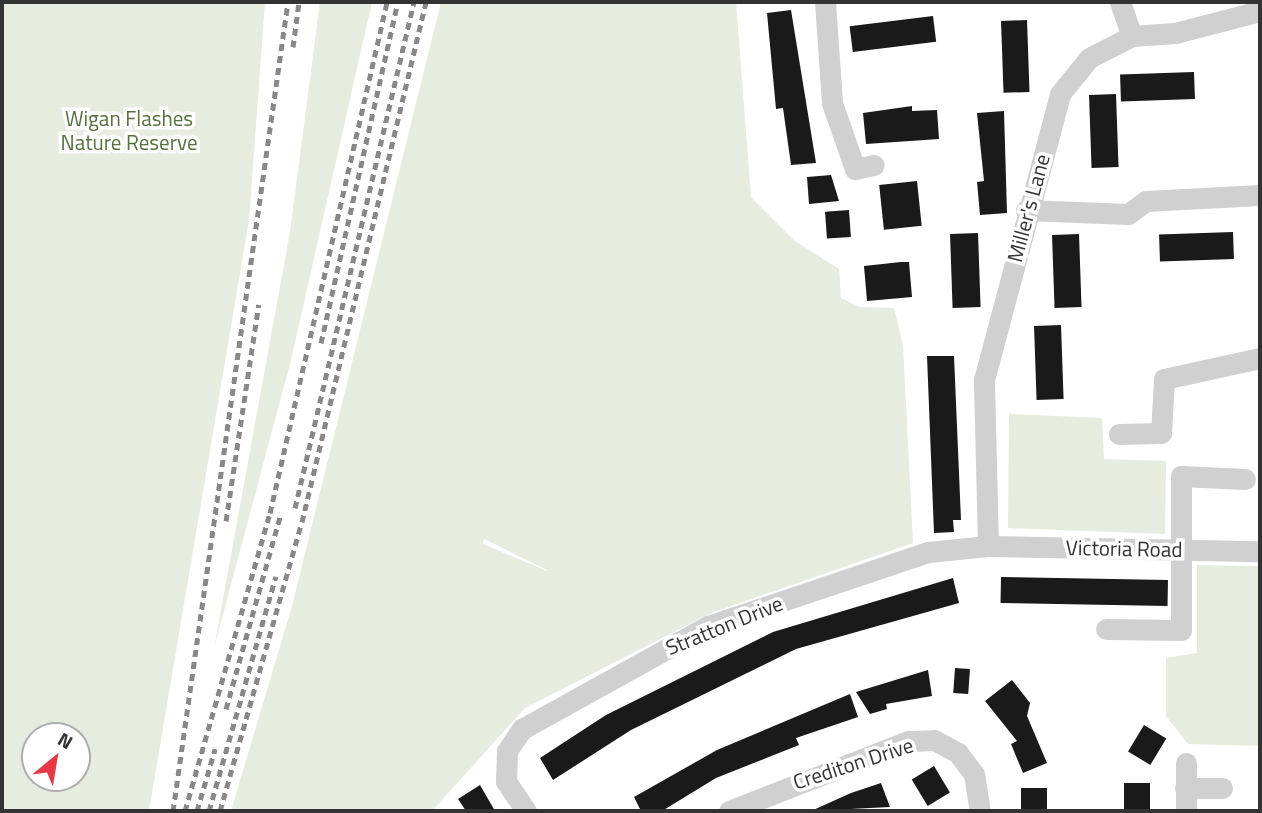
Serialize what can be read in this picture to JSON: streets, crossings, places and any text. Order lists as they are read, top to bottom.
{
  "streets": {
    "street": [
      "Miller's Lane",
      "Victoria Road",
      "Stratton Drive",
      "Crediton Drive"
    ]
  },
  "crossings": [
    ["Miller's Lane", "Victoria Road"],
    ["Miller's Lane", "Stratton Drive"],
    ["Victoria Road", "Stratton Drive"]
  ],
  "parks": ["Wigan Flashes Nature Reserve"],
  "north": "top right"
}
